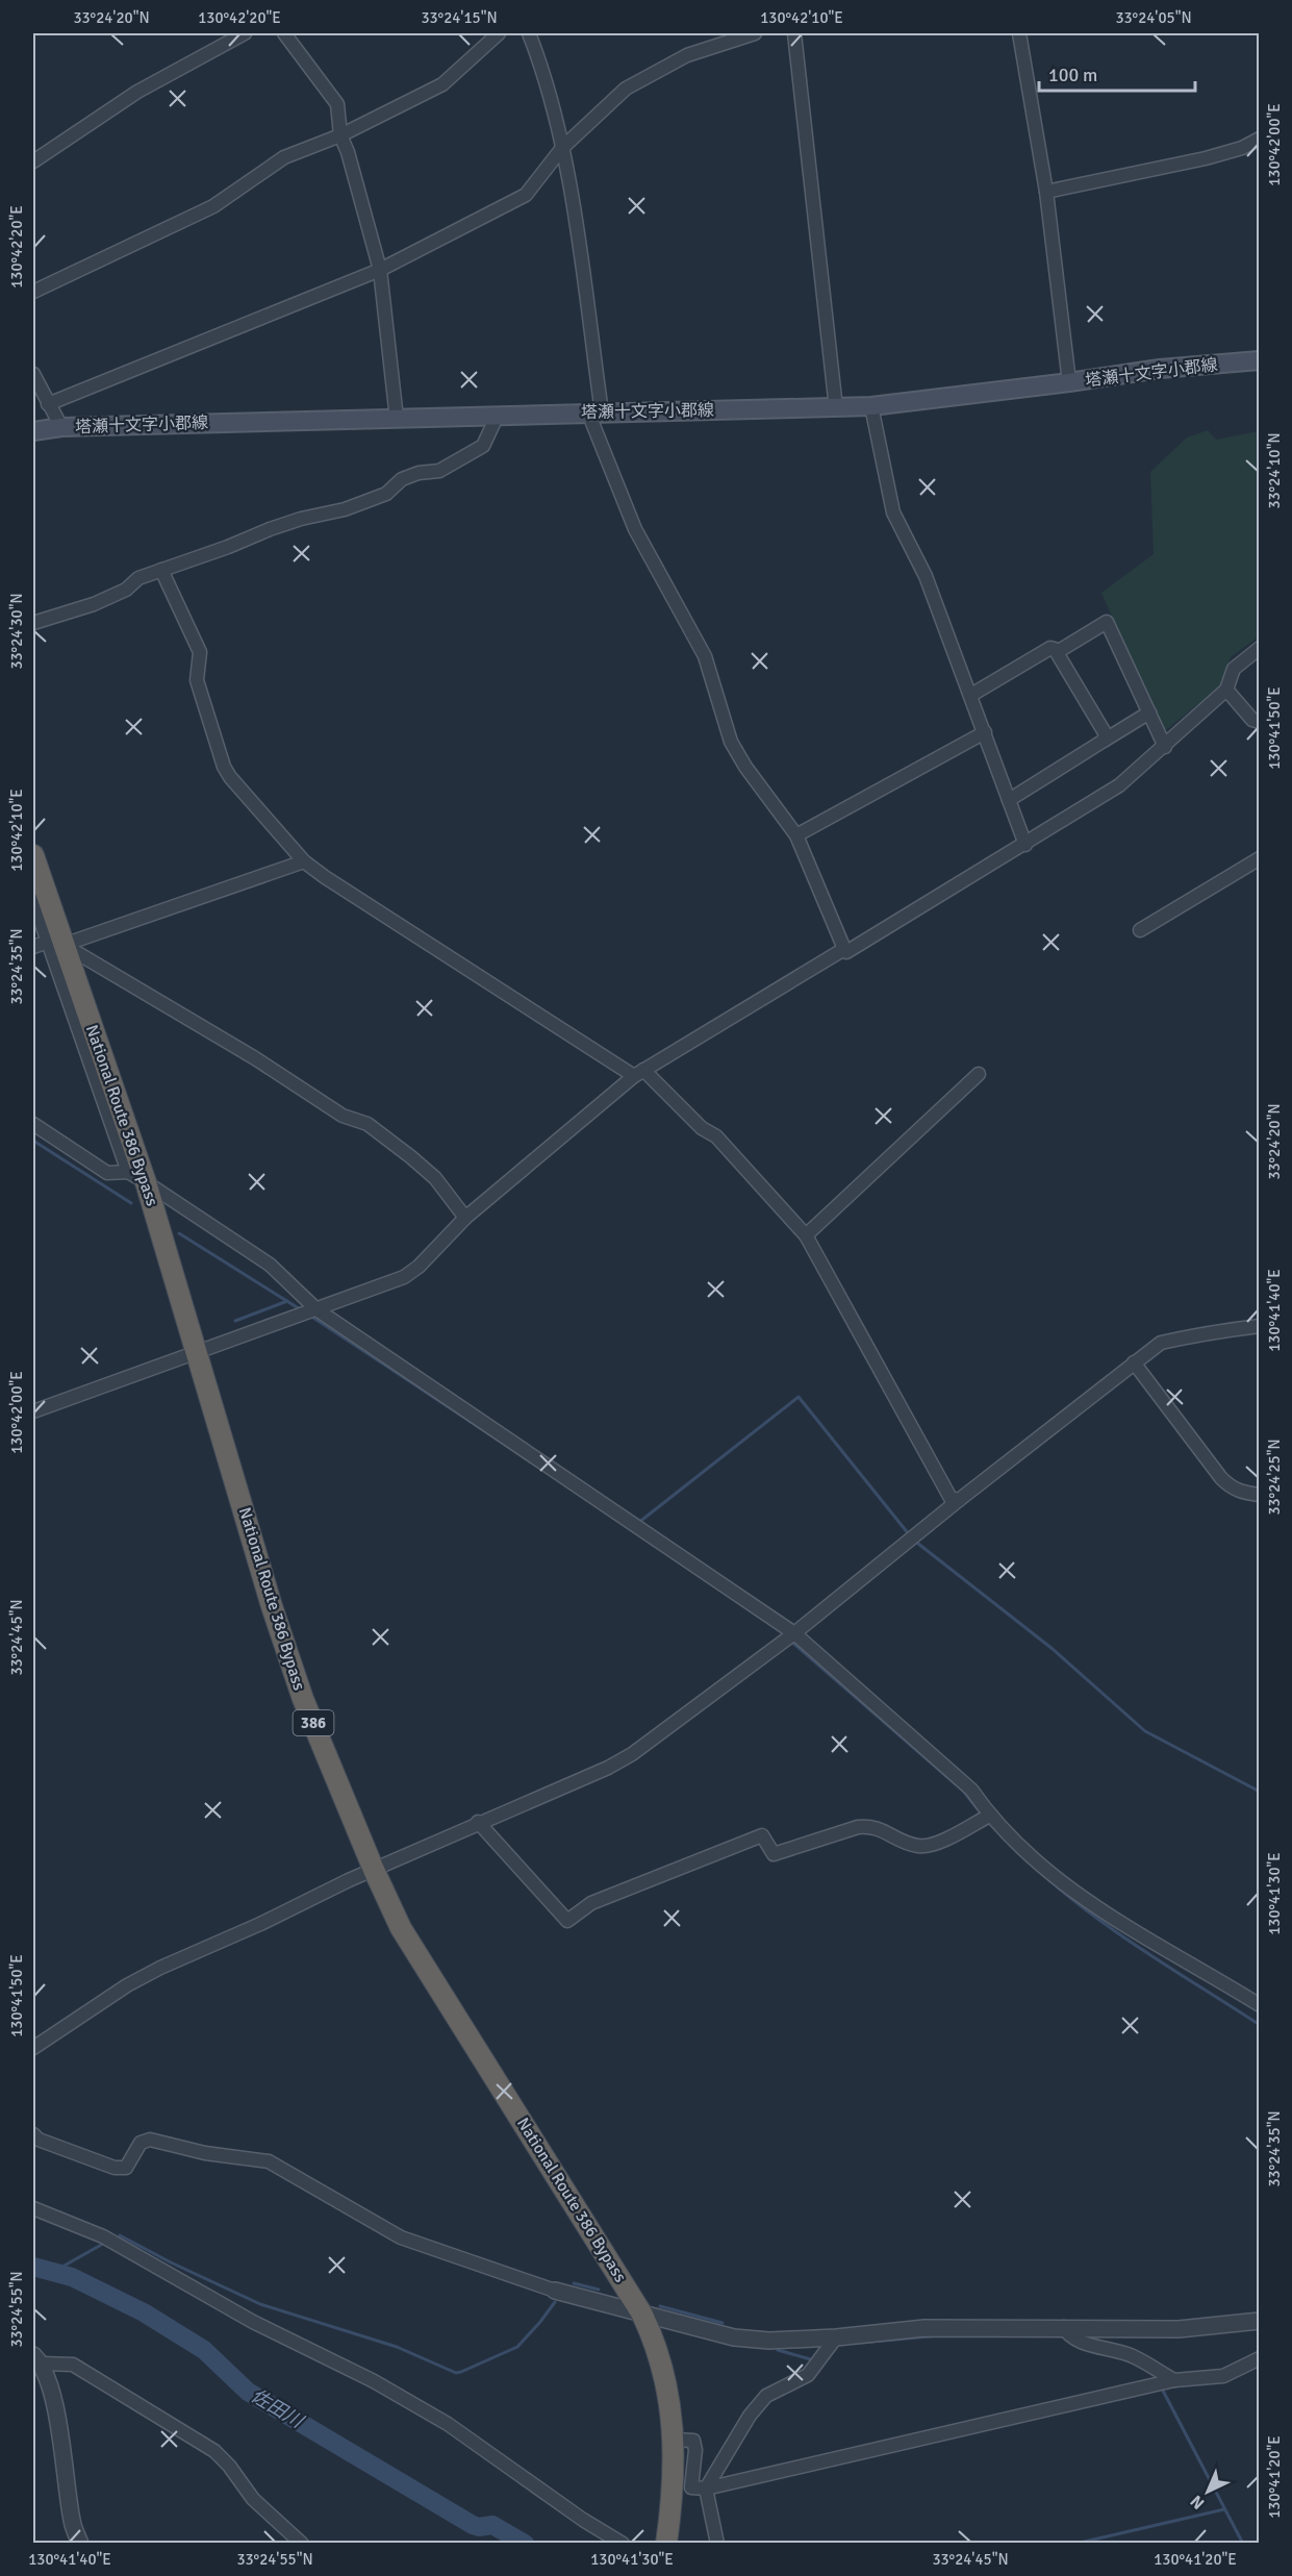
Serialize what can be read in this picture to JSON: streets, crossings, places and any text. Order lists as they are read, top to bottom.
{
  "streets": {
    "highway": ["National Route 386 Bypass", "386"],
    "main road": ["塔瀬十文字小郡線"]
  },
  "water": ["佐田川"],
  "scale_bar": "100 m",
  "north": "bottom left",
  "coordinates": [
    "33°24'20\"N",
    "130°42'20\"E",
    "33°24'15\"N",
    "130°42'10\"E",
    "33°24'05\"N",
    "130°42'00\"E",
    "33°24'10\"N",
    "33°24'30\"N",
    "130°41'50\"E",
    "33°24'35\"N",
    "130°41'40\"E",
    "33°24'25\"N",
    "33°24'45\"N",
    "130°41'30\"E",
    "33°24'55\"N",
    "130°41'20\"E"
  ]
}
